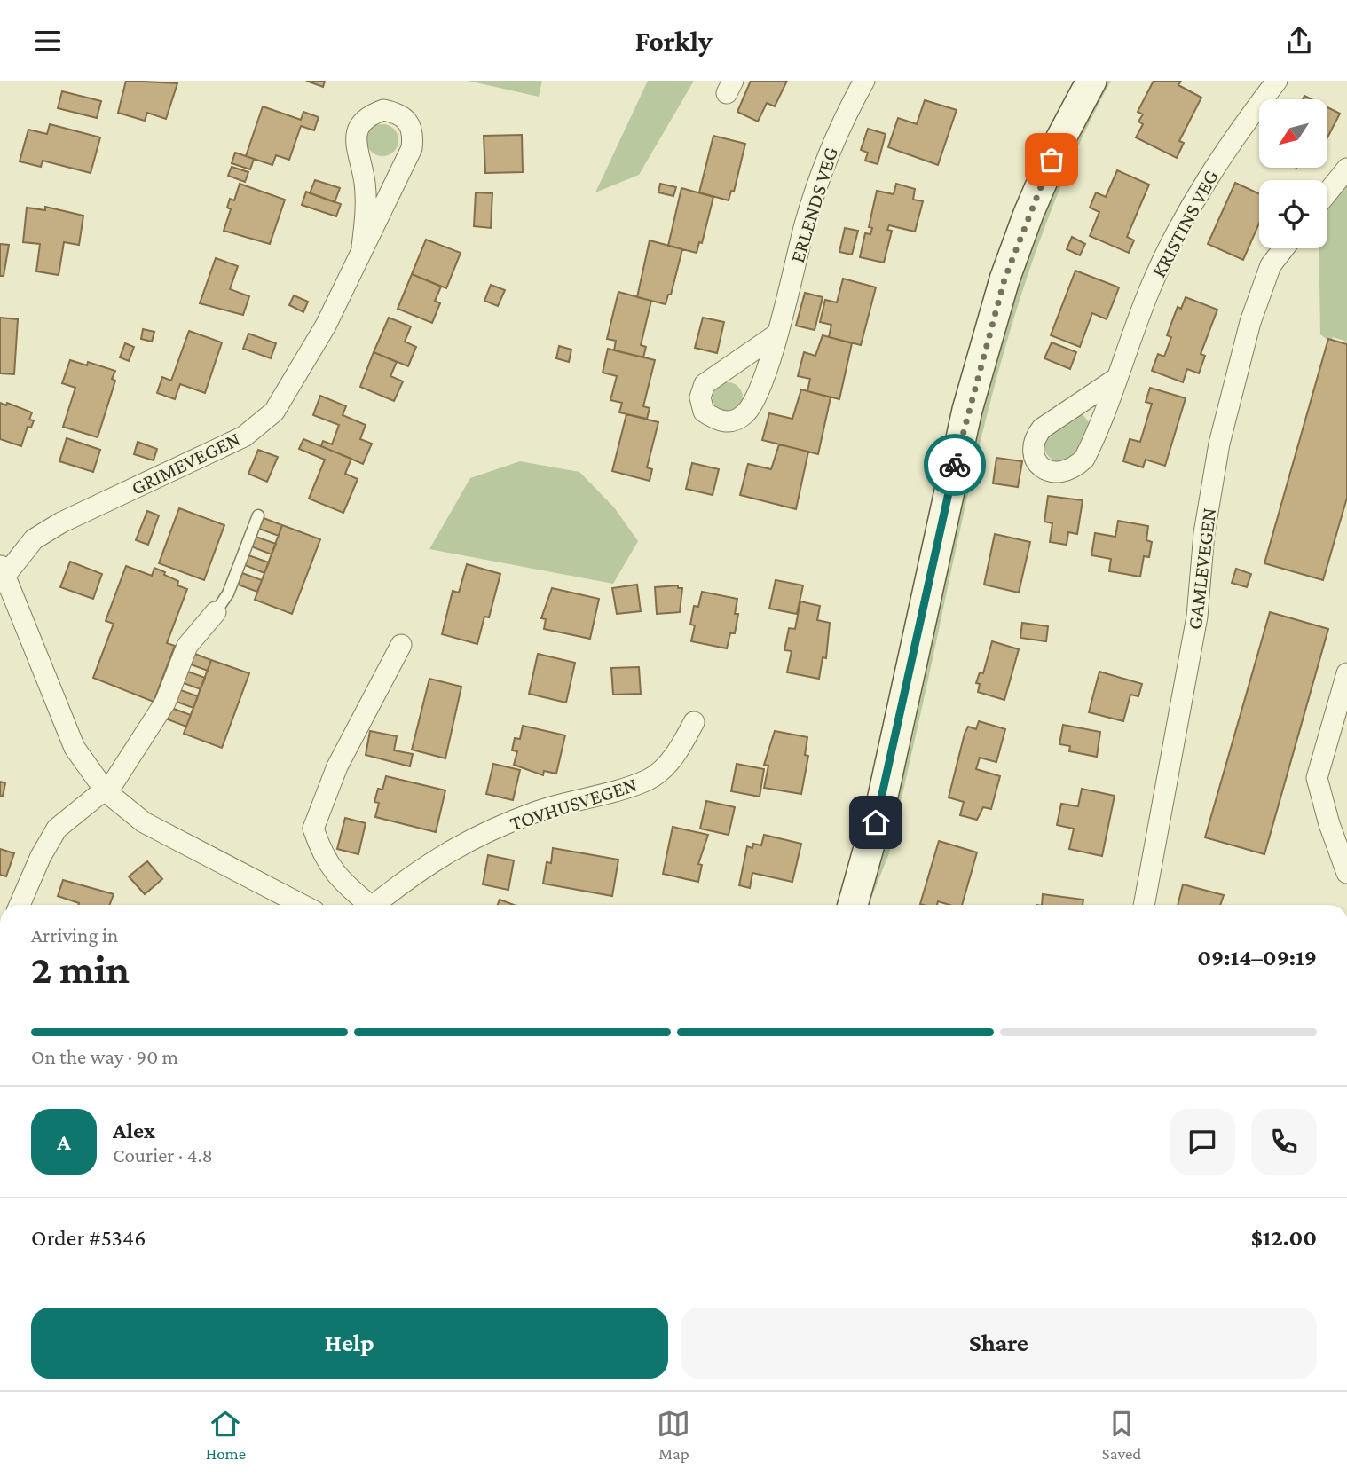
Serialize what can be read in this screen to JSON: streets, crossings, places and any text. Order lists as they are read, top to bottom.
{
  "streets": {
    "street": [
      "ERLENDS VEG",
      "KRISTINS VEG",
      "GRIMEVEGEN",
      "GAMLEVEGEN",
      "TOVHUSVEGEN"
    ]
  },
  "north": "bottom left",
  "page": {
    "header": "Forkly",
    "heading": ["2 min", "Arriving in", "09:14–09:19"],
    "panel": [
      "Alex",
      "Courier · 4.8",
      "Order #5346",
      "$12.00"
    ],
    "bar": "On the way · 90 m",
    "round": "A",
    "buttons": ["Help", "Share"],
    "tabs": ["Home", "Map", "Saved"]
  }
}
